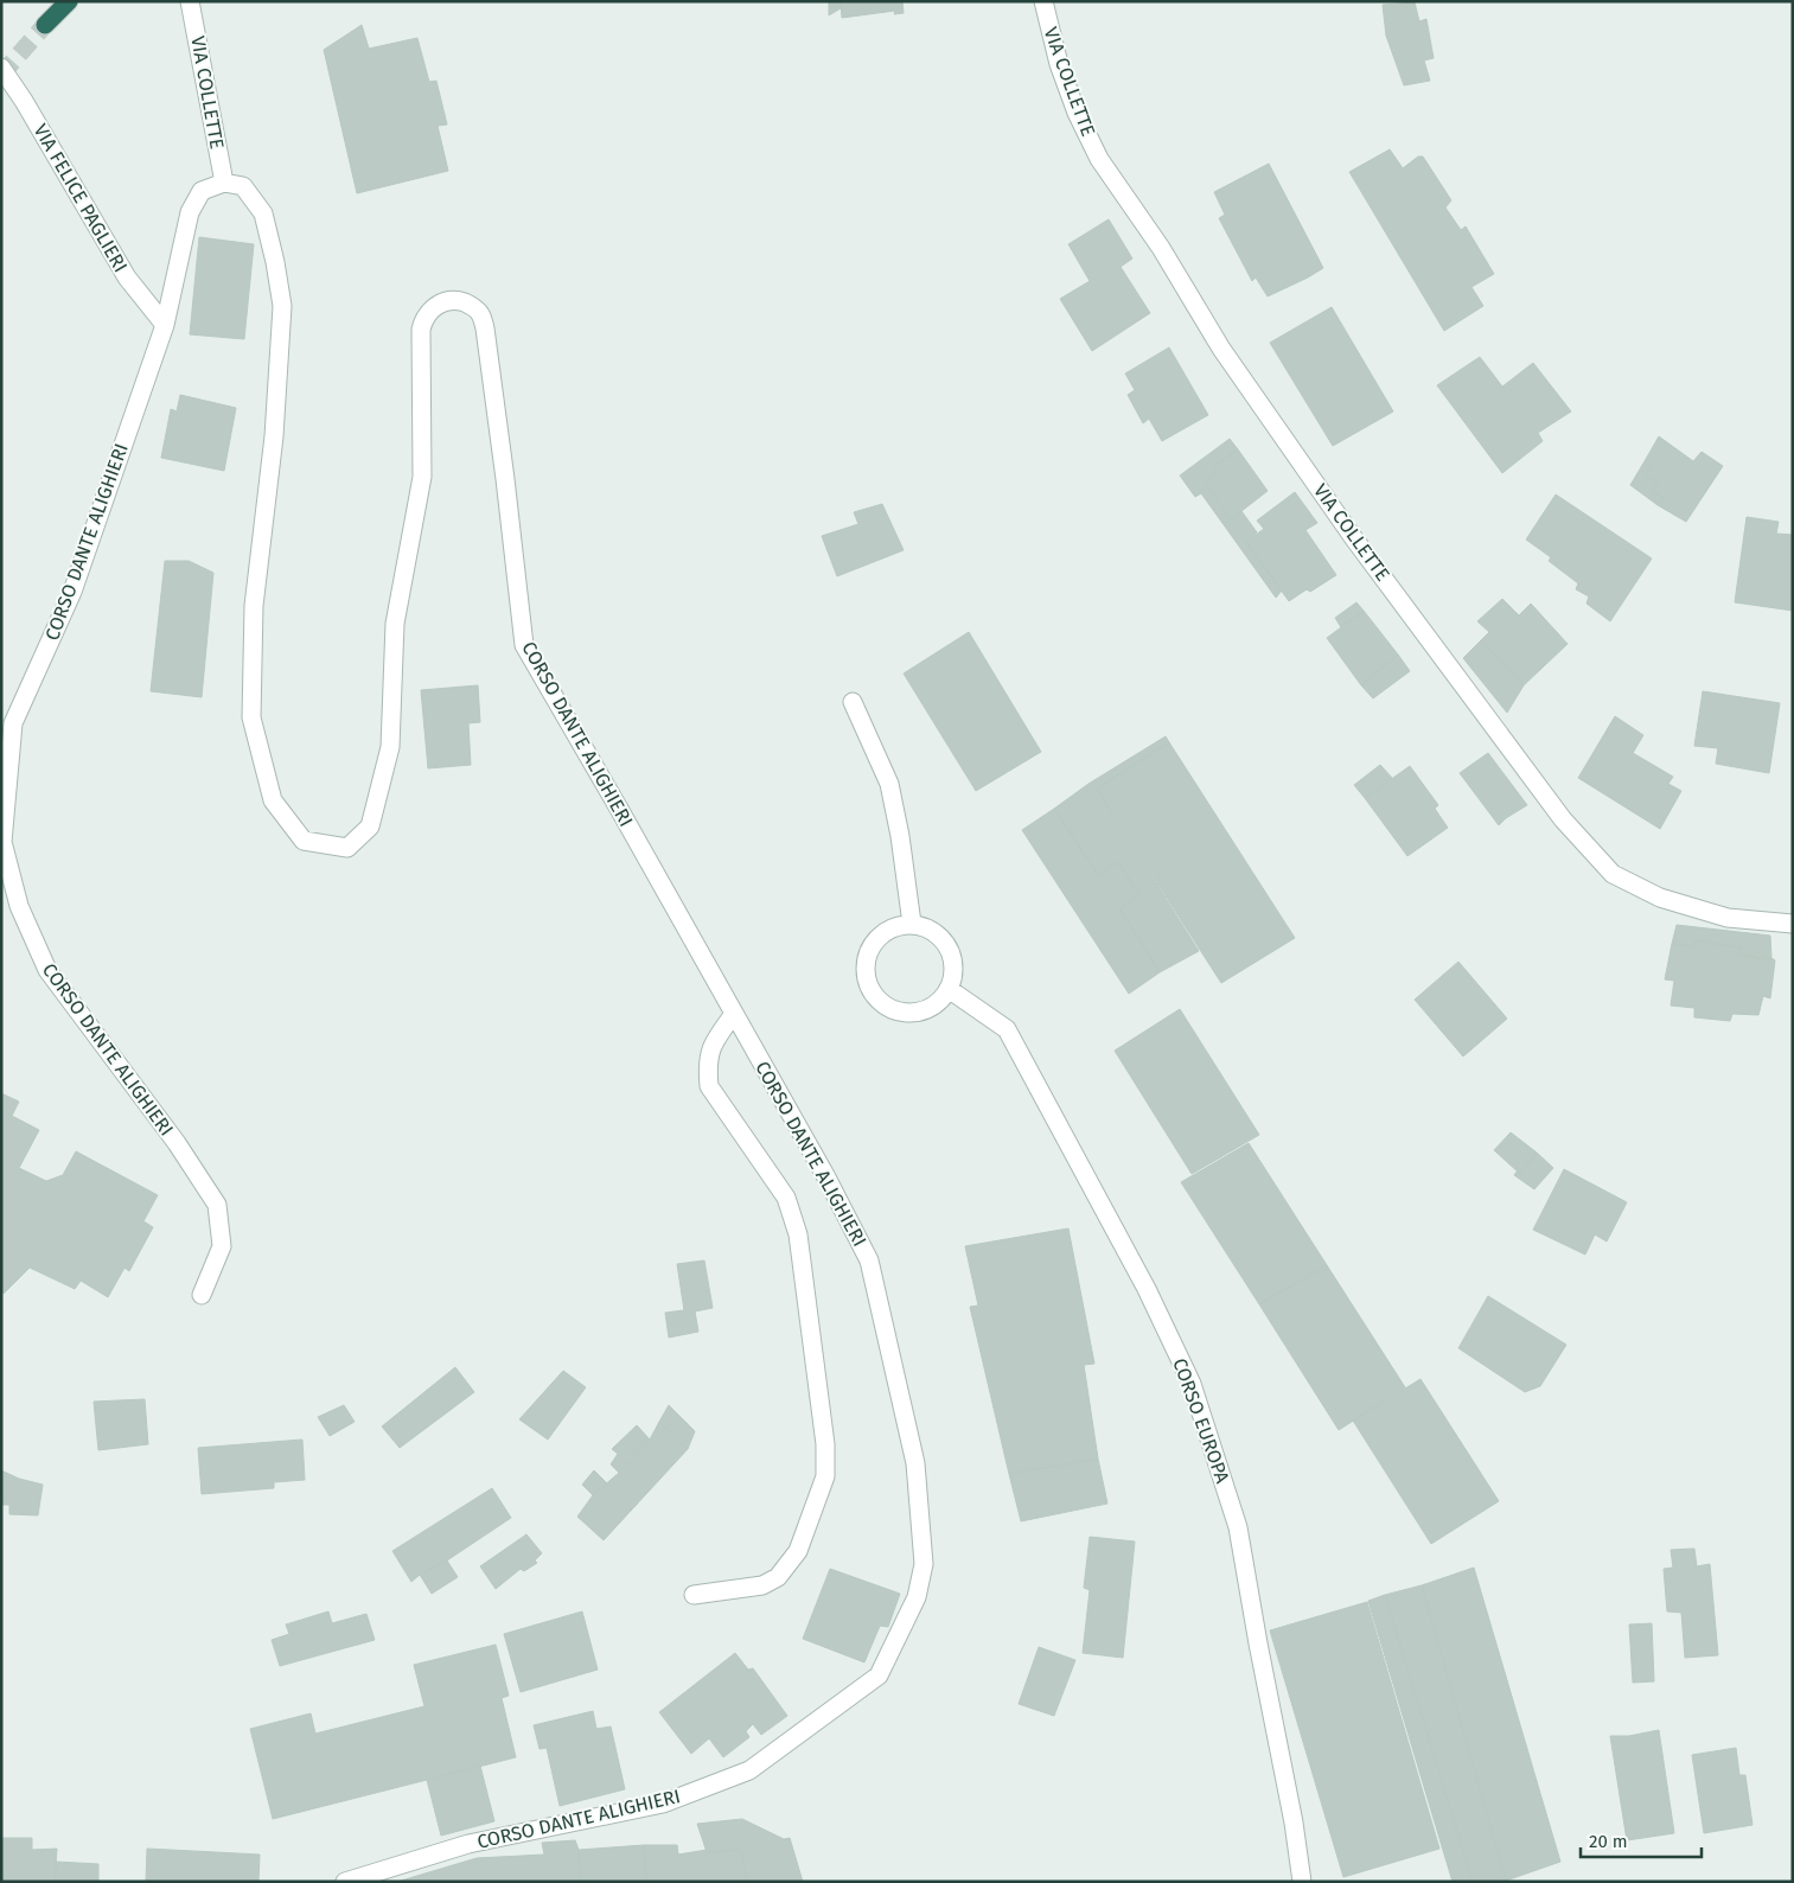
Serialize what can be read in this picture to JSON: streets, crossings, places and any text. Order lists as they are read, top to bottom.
{
  "streets": {
    "street": [
      "VIA COLLETTE",
      "VIA FELICE PAGLIERI",
      "CORSO DANTE ALIGHIERI",
      "CORSO EUROPA"
    ]
  },
  "crossings": [
    ["VIA COLLETTE", "CORSO DANTE ALIGHIERI"],
    ["VIA FELICE PAGLIERI", "CORSO DANTE ALIGHIERI"]
  ],
  "scale_bar": "20 m"
}
